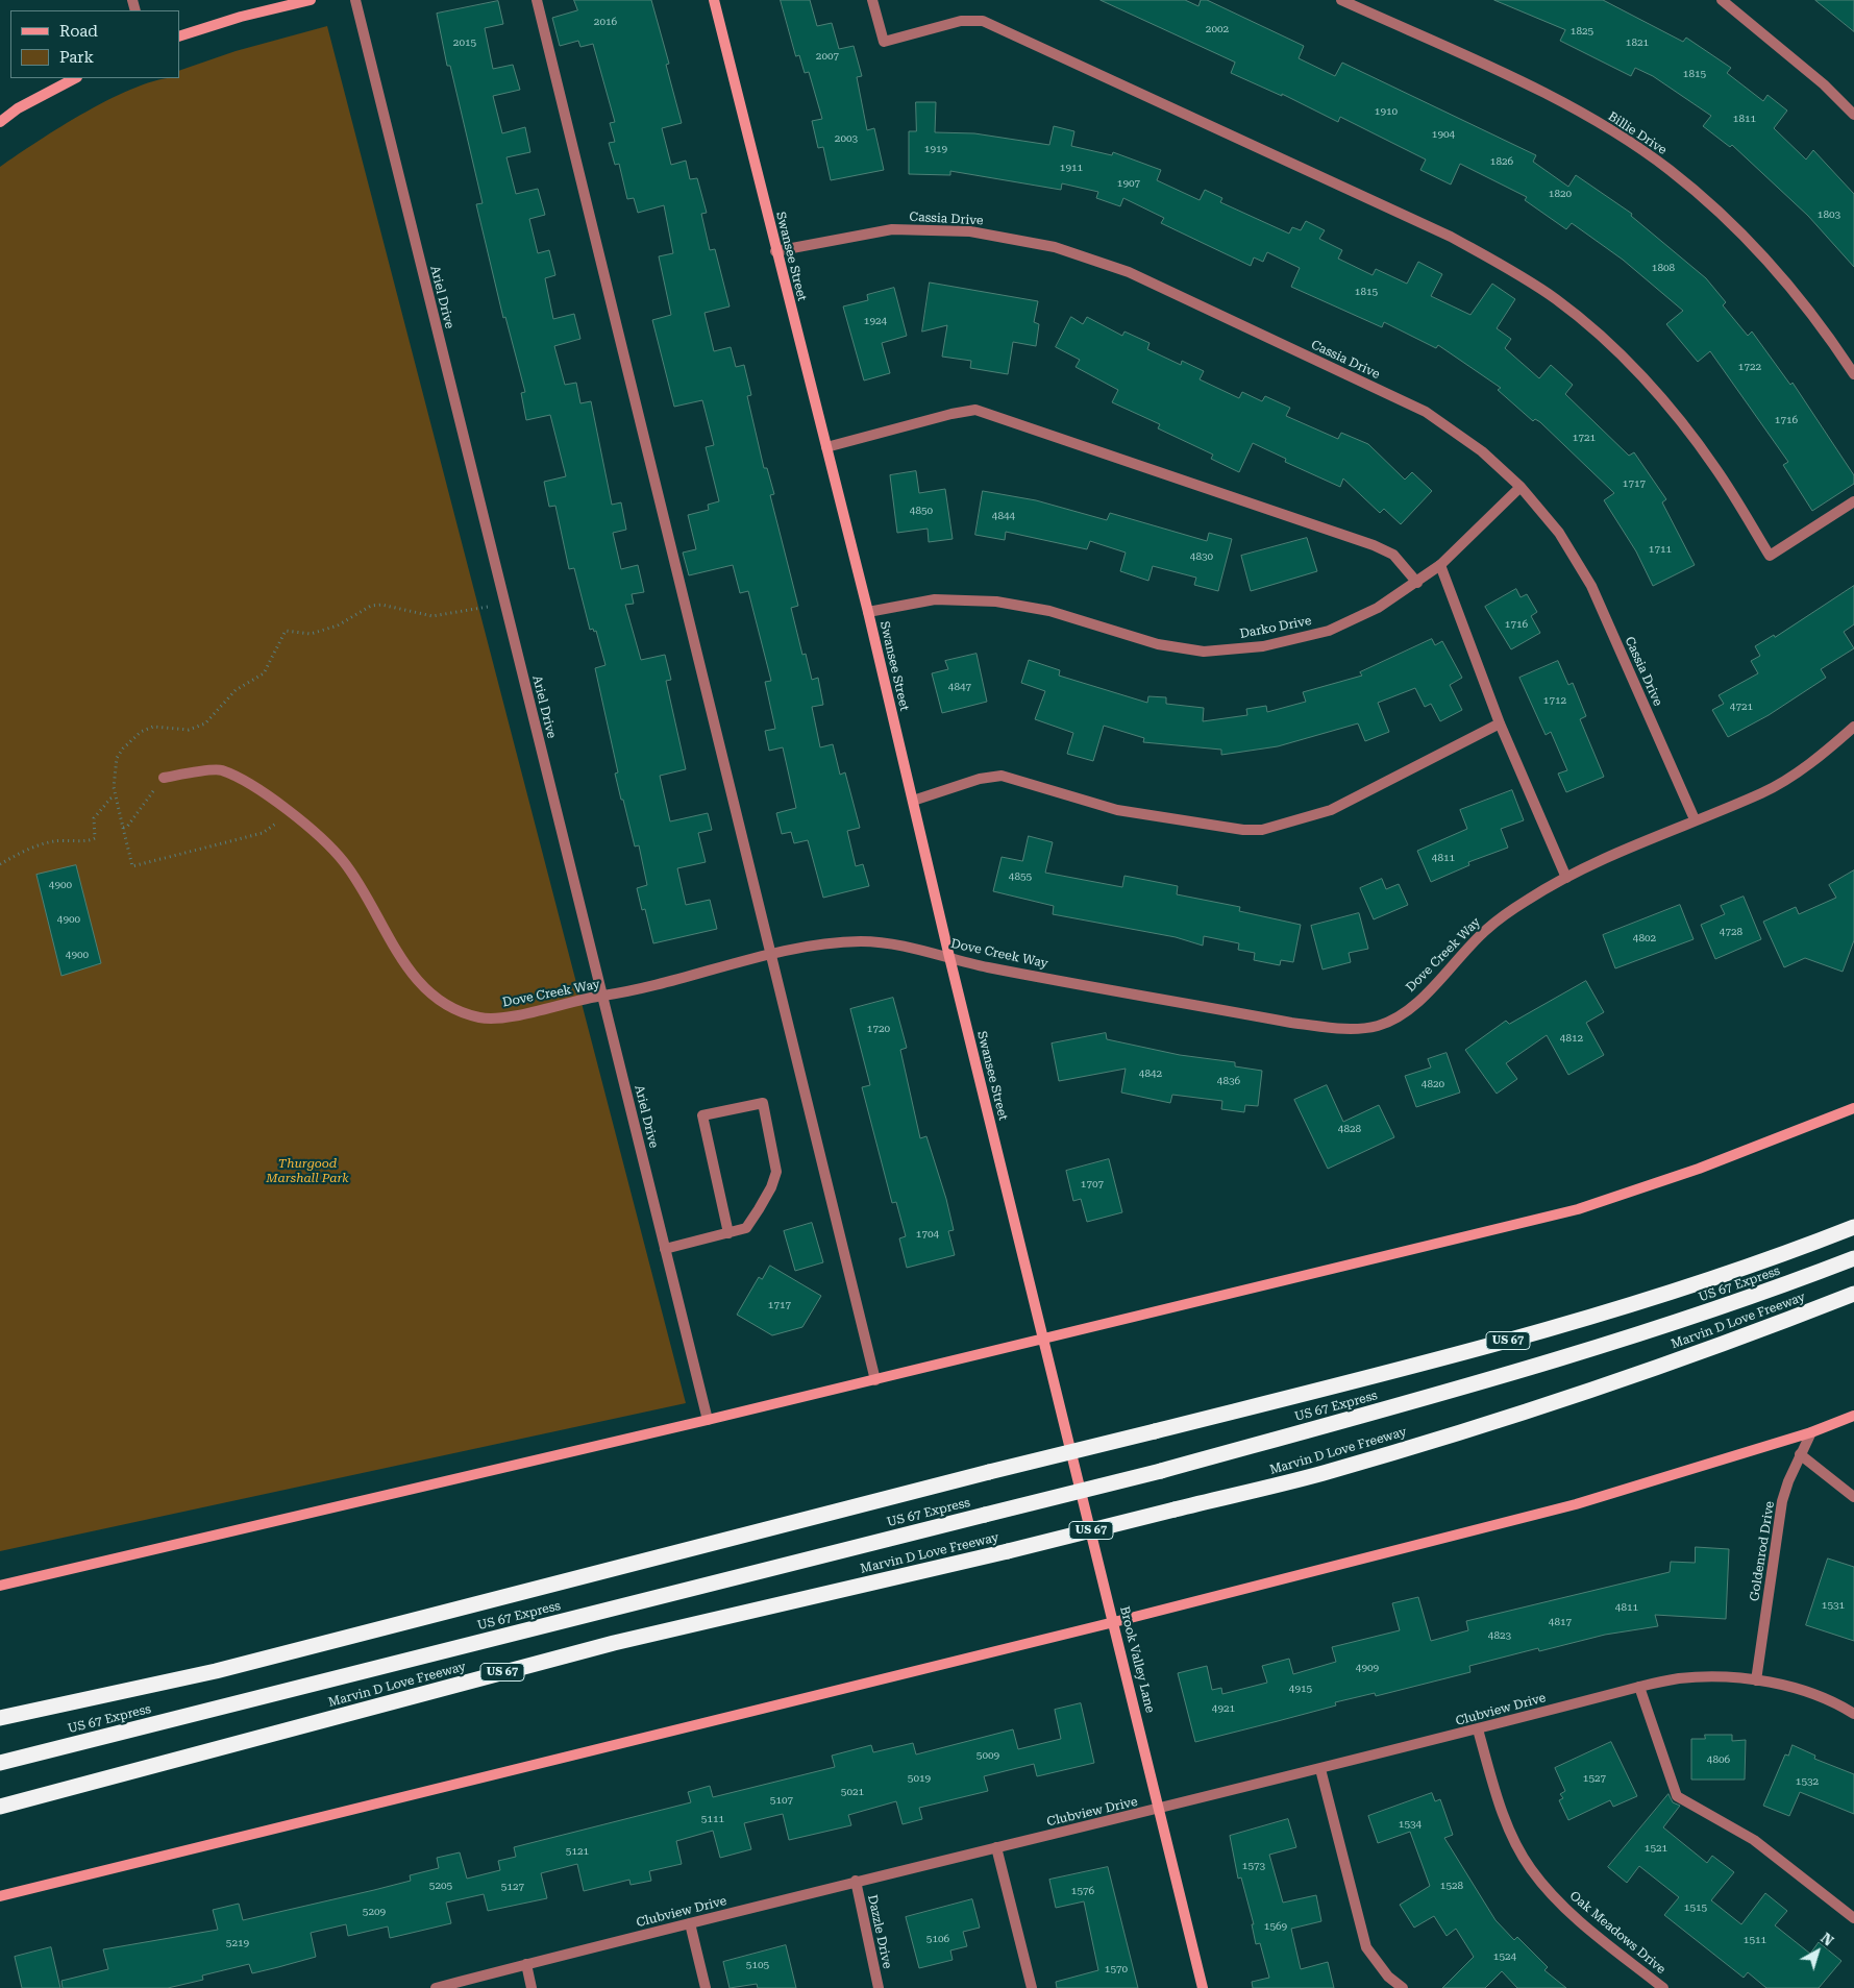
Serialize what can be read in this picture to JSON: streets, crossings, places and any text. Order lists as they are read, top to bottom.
{
  "streets": {
    "highway": ["US 67 Express", "Marvin D Love Freeway", "US 67"],
    "main road": ["Swansee Street", "Brook Valley Lane"],
    "street": [
      "Billie Drive",
      "Cassia Drive",
      "Ariel Drive",
      "Darko Drive",
      "Dove Creek Way",
      "Goldenrod Drive",
      "Clubview Drive",
      "Dazzle Drive",
      "Oak Meadows Drive"
    ]
  },
  "crossings": [
    ["Cassia Drive", "Swansee Street"],
    ["Cassia Drive", "Darko Drive"],
    ["Cassia Drive", "Dove Creek Way"],
    ["Swansee Street", "Darko Drive"],
    ["Swansee Street", "Dove Creek Way"],
    ["Swansee Street", "Brook Valley Lane"],
    ["Ariel Drive", "Dove Creek Way"],
    ["Goldenrod Drive", "Clubview Drive"],
    ["Brook Valley Lane", "Clubview Drive"],
    ["Clubview Drive", "Dazzle Drive"],
    ["Clubview Drive", "Oak Meadows Drive"]
  ],
  "parks": ["Thurgood Marshall Park"],
  "house_numbers": [
    "2016",
    "2002",
    "1825",
    "2015",
    "1821",
    "2007",
    "1815",
    "1910",
    "1811",
    "1904",
    "2003",
    "1919",
    "1826",
    "1911",
    "1907",
    "1820",
    "1803",
    "1808",
    "1815",
    "1924",
    "1722",
    "1716",
    "1721",
    "1717",
    "4850",
    "4844",
    "1711",
    "4830",
    "1716",
    "4847",
    "1712",
    "4721",
    "4811",
    "4855",
    "4900",
    "4900",
    "4728",
    "4802",
    "4900",
    "1720",
    "4812",
    "4842",
    "4836",
    "4820",
    "4828",
    "1707",
    "1704",
    "1717",
    "1531",
    "4811",
    "4817",
    "4823",
    "4909",
    "4915",
    "4921",
    "5009",
    "4806",
    "5019",
    "1527",
    "1532",
    "5021",
    "5107",
    "5111",
    "1534",
    "1521",
    "5121",
    "1573",
    "5205",
    "1528",
    "5127",
    "1576",
    "1515",
    "5209",
    "1569",
    "5106",
    "1511",
    "5219",
    "1524",
    "5105",
    "1570"
  ],
  "legend": ["Road", "Park"],
  "north": "top right"
}
